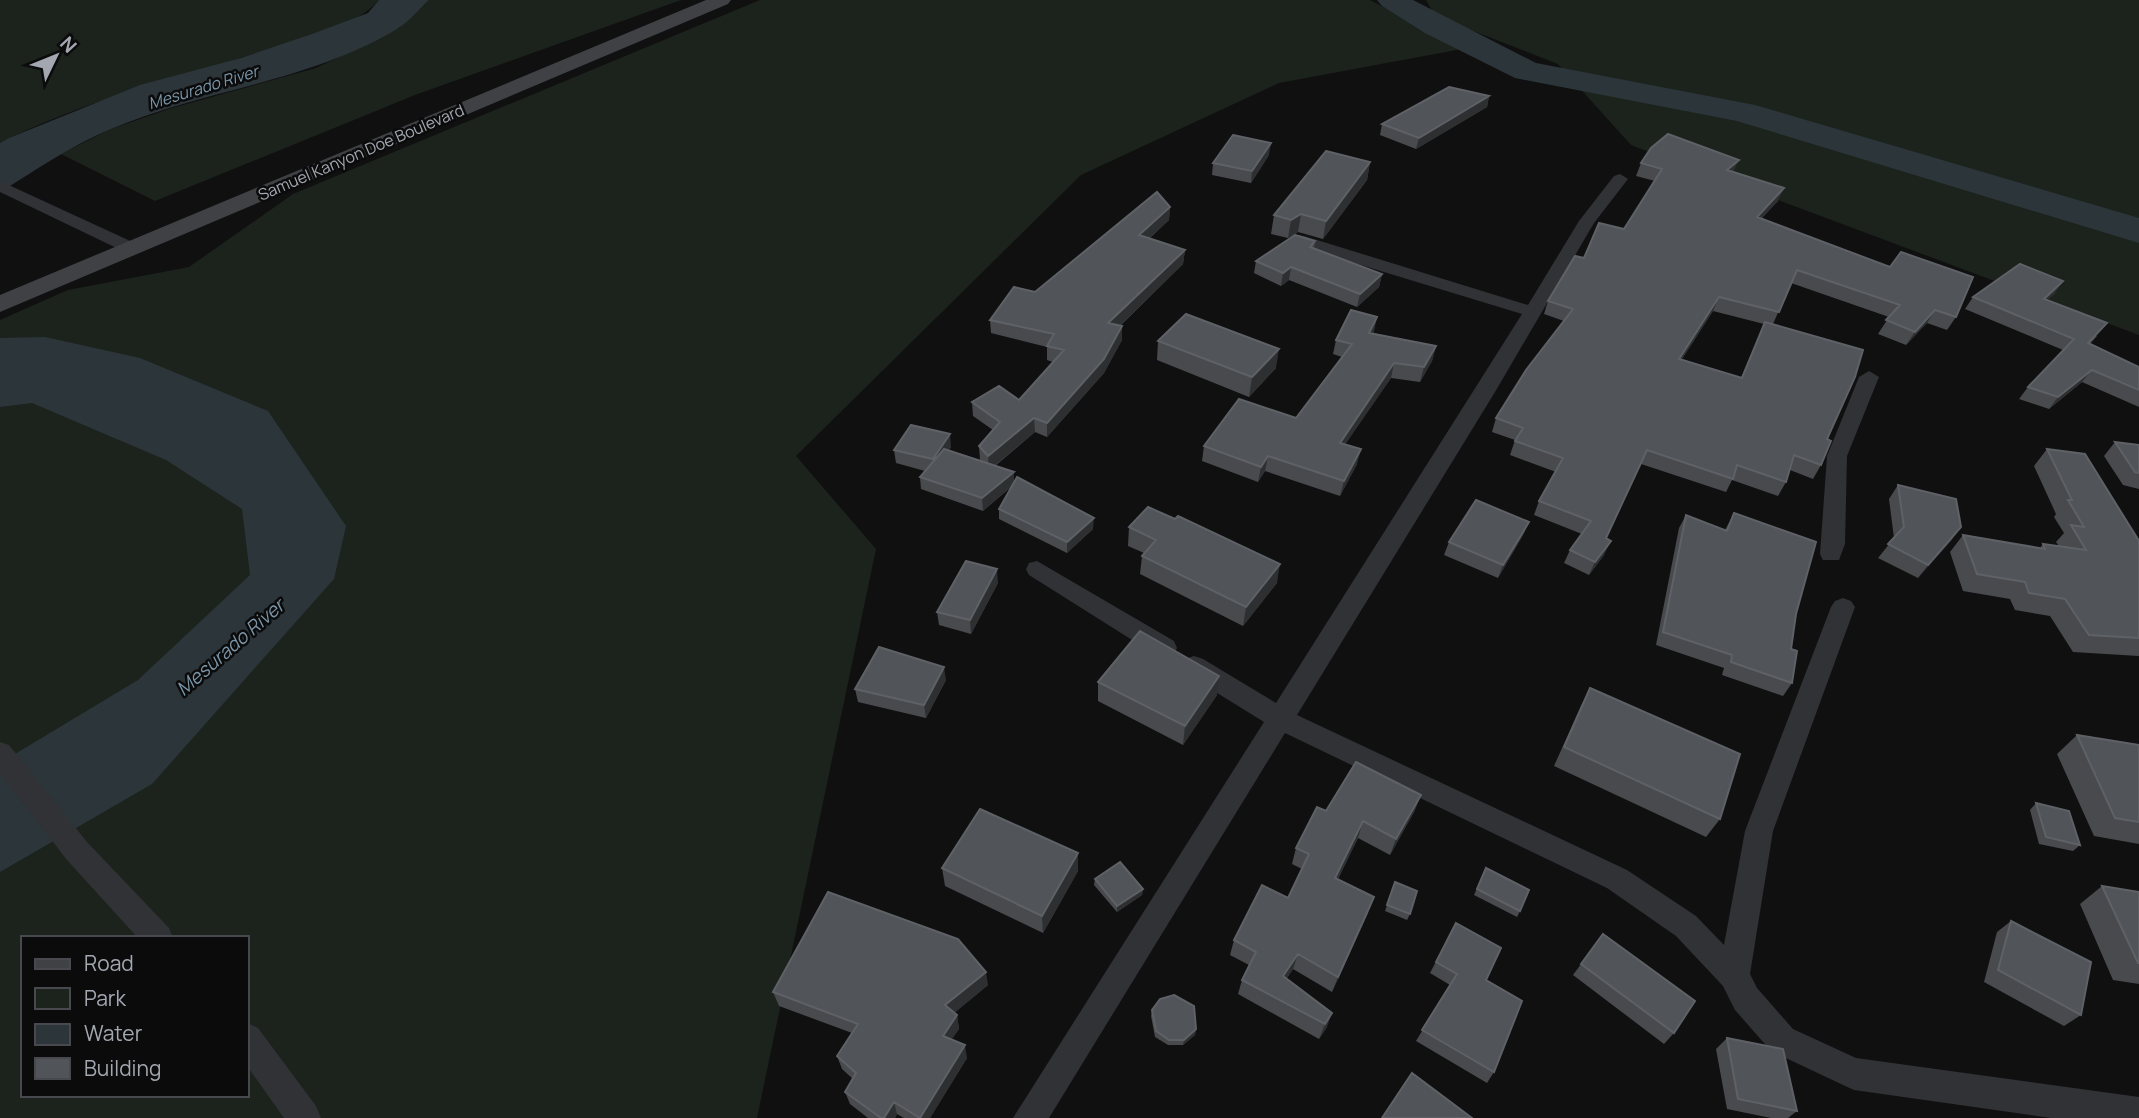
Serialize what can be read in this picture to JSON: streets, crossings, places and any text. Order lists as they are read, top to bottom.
{
  "streets": {
    "street": ["Samuel Kanyon Doe Boulevard"]
  },
  "water": ["Mesurado River"],
  "legend": [
    "Road",
    "Park",
    "Water",
    "Building"
  ],
  "north": "top right"
}
